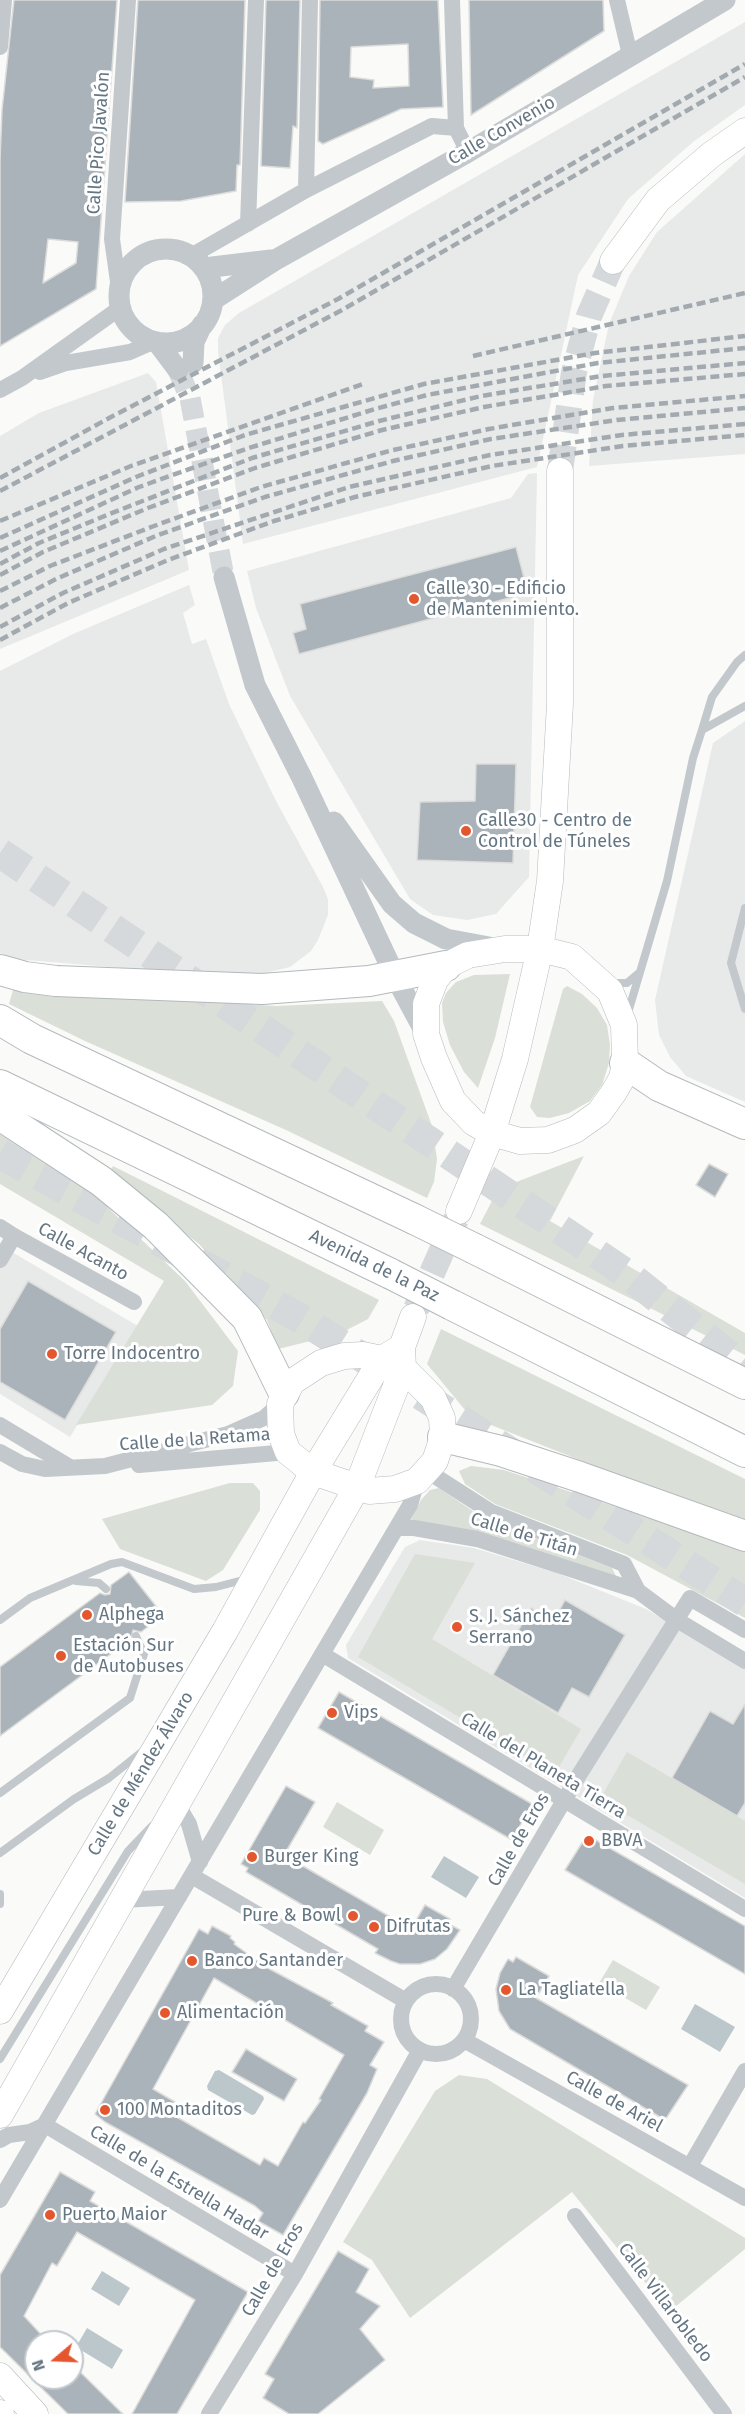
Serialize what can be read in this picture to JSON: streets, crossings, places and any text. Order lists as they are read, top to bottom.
{
  "streets": {
    "highway": ["Avenida de la Paz"],
    "main road": ["Calle de Méndez Álvaro"],
    "street": [
      "Calle Convenio",
      "Calle Pico Javalón",
      "Calle Acanto",
      "Calle de la Retama",
      "Calle de Titán",
      "Calle del Planeta Tierra",
      "Calle de Eros",
      "Calle de Ariel",
      "Calle de la Estrella Hadar",
      "Calle Villarobledo"
    ]
  },
  "crossings": [
    ["Calle Convenio", "Calle Pico Javalón"],
    ["Calle de Titán", "Calle de Eros"],
    ["Calle del Planeta Tierra", "Calle de Eros"],
    ["Calle de Eros", "Calle de Ariel"],
    ["Calle de Eros", "Calle de la Estrella Hadar"]
  ],
  "places": [
    "Calle 30 - Edificio de Mantenimiento.",
    "Calle30 - Centro de Control de Túneles",
    "Torre Indocentro",
    "Alphega",
    "S. J. Sánchez Serrano",
    "Estación Sur de Autobuses",
    "Vips",
    "BBVA",
    "Burger King",
    "Pure & Bowl",
    "Difrutas",
    "Banco Santander",
    "La Tagliatella",
    "Alimentación",
    "100 Montaditos",
    "Puerto Maior"
  ],
  "north": "left"
}
